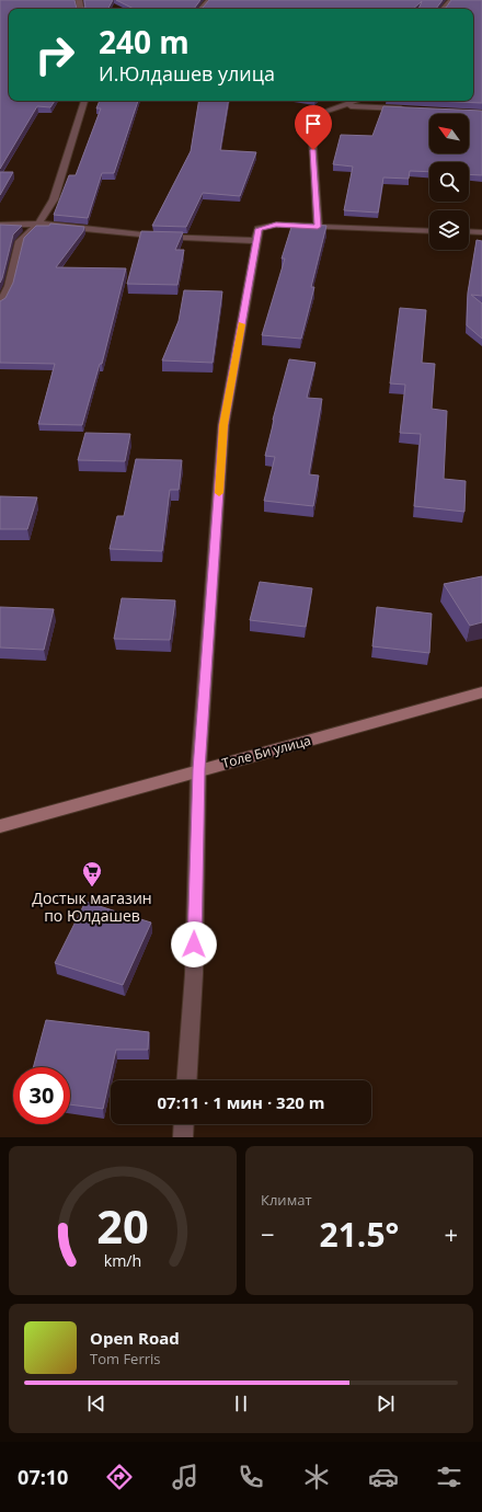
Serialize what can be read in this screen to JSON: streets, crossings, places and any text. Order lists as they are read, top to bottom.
{
  "streets": {
    "street": ["Толе Би улица"]
  },
  "places": {
    "supermarket": ["Достык магазин по Юлдашев"]
  },
  "north": "top left",
  "page": {
    "turn": ["240 m", "И.Юлдашев улица"],
    "limit": "30",
    "trip": "07:11 · 1 мин · 320 m",
    "tile": "Климат",
    "heat": ["−", "21.5°", "+"],
    "song": ["Open Road", "Tom Ferris"],
    "tabs": "07:10",
    "gauge": ["20", "km/h"]
  }
}
